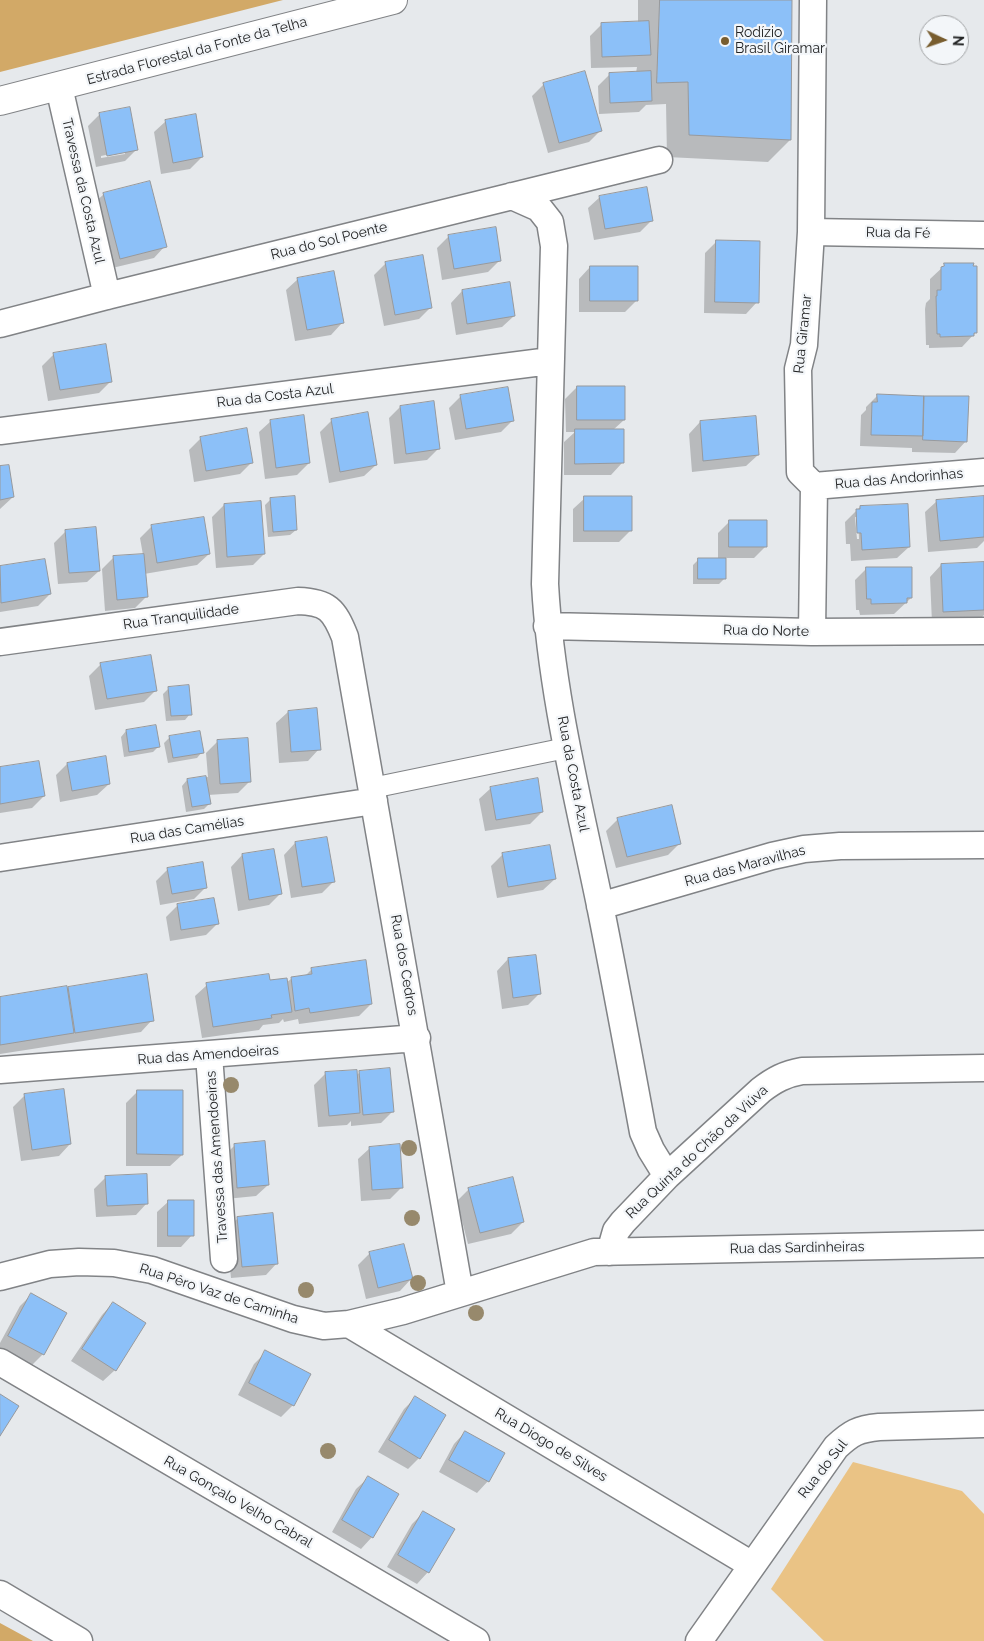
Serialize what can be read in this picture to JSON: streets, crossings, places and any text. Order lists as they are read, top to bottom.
{
  "streets": {
    "main road": ["Estrada Florestal da Fonte da Telha"],
    "street": [
      "Travessa da Costa Azul",
      "Rua da Fé",
      "Rua do Sol Poente",
      "Rua Giramar",
      "Rua da Costa Azul",
      "Rua das Andorinhas",
      "Rua Tranquilidade",
      "Rua do Norte",
      "Rua das Camélias",
      "Rua das Maravilhas",
      "Rua dos Cedros",
      "Rua das Amendoeiras",
      "Rua Quinta do Chão da Viúva",
      "Travessa das Amendoeiras",
      "Rua das Sardinheiras",
      "Rua Pêro Vaz de Caminha",
      "Rua Diogo de Silves",
      "Rua do Sul",
      "Rua Gonçalo Velho Cabral"
    ]
  },
  "crossings": [
    ["Estrada Florestal da Fonte da Telha", "Travessa da Costa Azul"],
    ["Travessa da Costa Azul", "Rua do Sol Poente"],
    ["Rua da Fé", "Rua Giramar"],
    ["Rua do Sol Poente", "Rua da Costa Azul"],
    ["Rua Giramar", "Rua das Andorinhas"],
    ["Rua da Costa Azul", "Rua do Norte"],
    ["Rua da Costa Azul", "Rua das Maravilhas"],
    ["Rua da Costa Azul", "Rua Quinta do Chão da Viúva"],
    ["Rua Tranquilidade", "Rua dos Cedros"],
    ["Rua das Camélias", "Rua dos Cedros"],
    ["Rua dos Cedros", "Rua das Amendoeiras"],
    ["Rua das Amendoeiras", "Travessa das Amendoeiras"],
    ["Rua Quinta do Chão da Viúva", "Rua das Sardinheiras"],
    ["Rua Pêro Vaz de Caminha", "Rua Diogo de Silves"],
    ["Rua Diogo de Silves", "Rua do Sul"]
  ],
  "places": ["Rodízio Brasil Giramar"],
  "north": "right"
}
